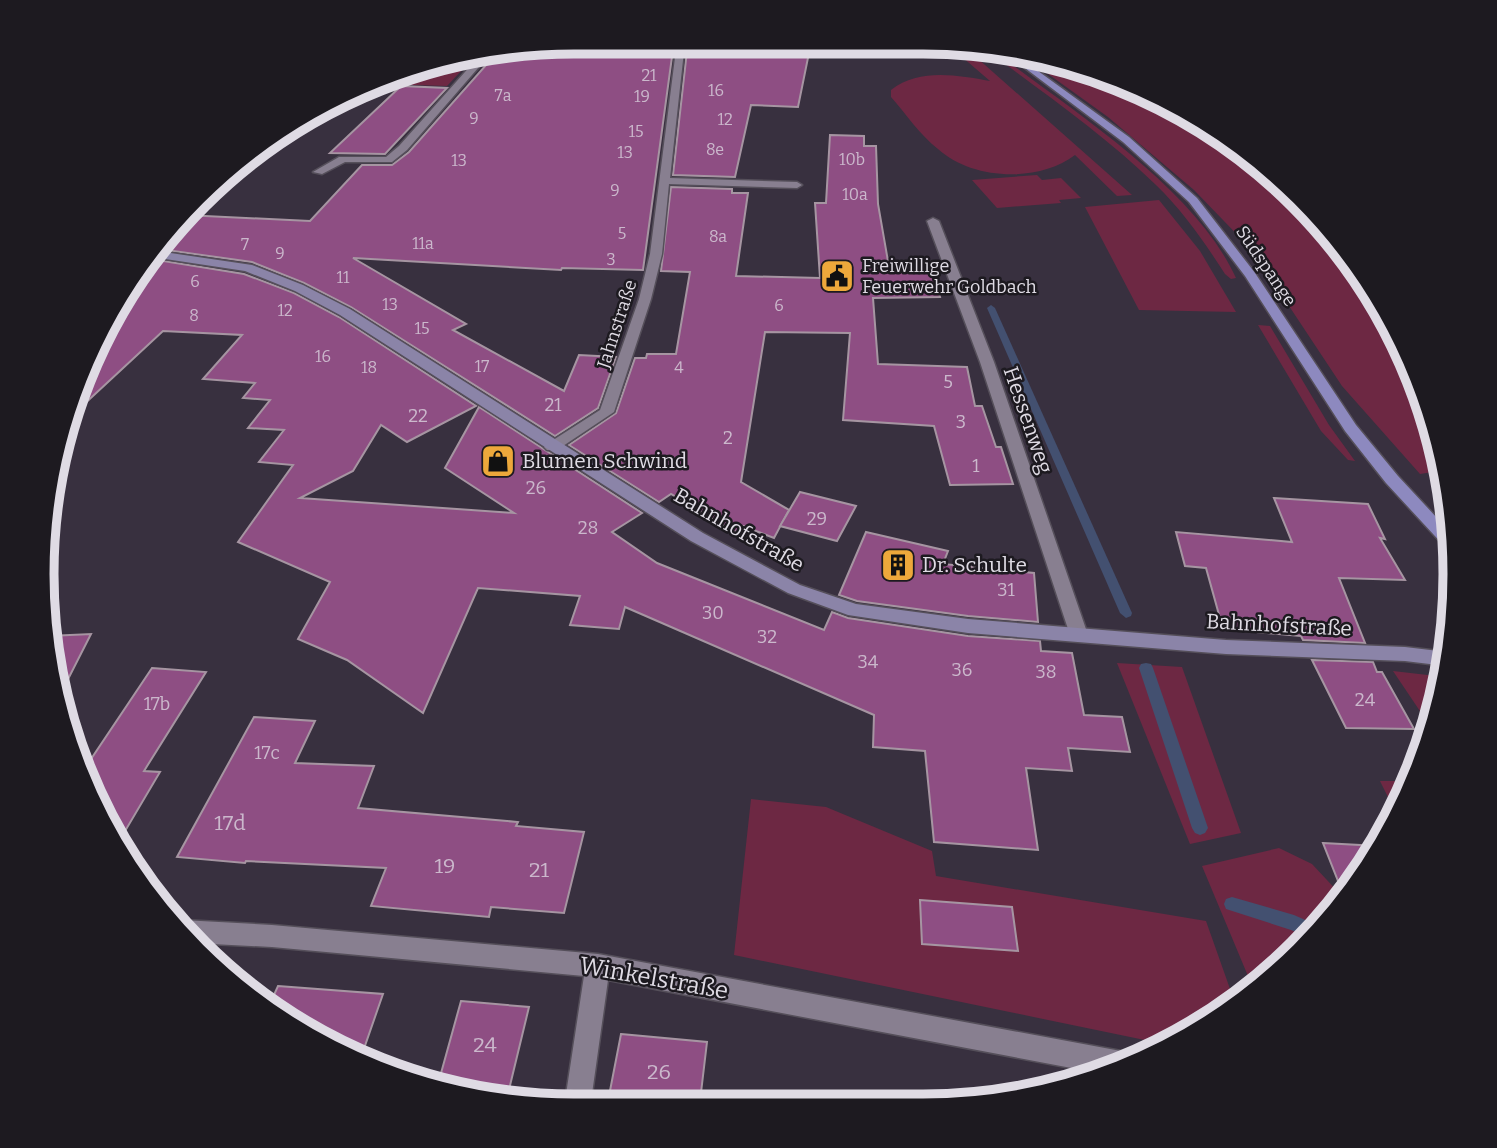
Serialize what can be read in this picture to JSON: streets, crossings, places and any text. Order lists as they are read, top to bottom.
{
  "streets": {
    "main road": ["Südspange"],
    "street": [
      "Jahnstraße",
      "Hessenweg",
      "Bahnhofstraße",
      "Winkelstraße"
    ]
  },
  "crossings": [
    ["Jahnstraße", "Bahnhofstraße"],
    ["Hessenweg", "Bahnhofstraße"]
  ],
  "places": {
    "public building": ["Freiwillige Feuerwehr Goldbach"],
    "shop": ["Blumen Schwind"],
    "building": ["Dr. Schulte"]
  },
  "house_numbers": [
    "21",
    "16",
    "7a",
    "19",
    "9",
    "12",
    "15",
    "8e",
    "13",
    "10b",
    "13",
    "9",
    "10a",
    "5",
    "8a",
    "11a",
    "7",
    "9",
    "3",
    "11",
    "6",
    "13",
    "6",
    "12",
    "8",
    "15",
    "16",
    "17",
    "18",
    "4",
    "5",
    "21",
    "22",
    "3",
    "2",
    "1",
    "26",
    "29",
    "28",
    "31",
    "30",
    "32",
    "34",
    "36",
    "38",
    "24",
    "17b",
    "17c",
    "17d",
    "19",
    "21",
    "24",
    "26"
  ]
}
